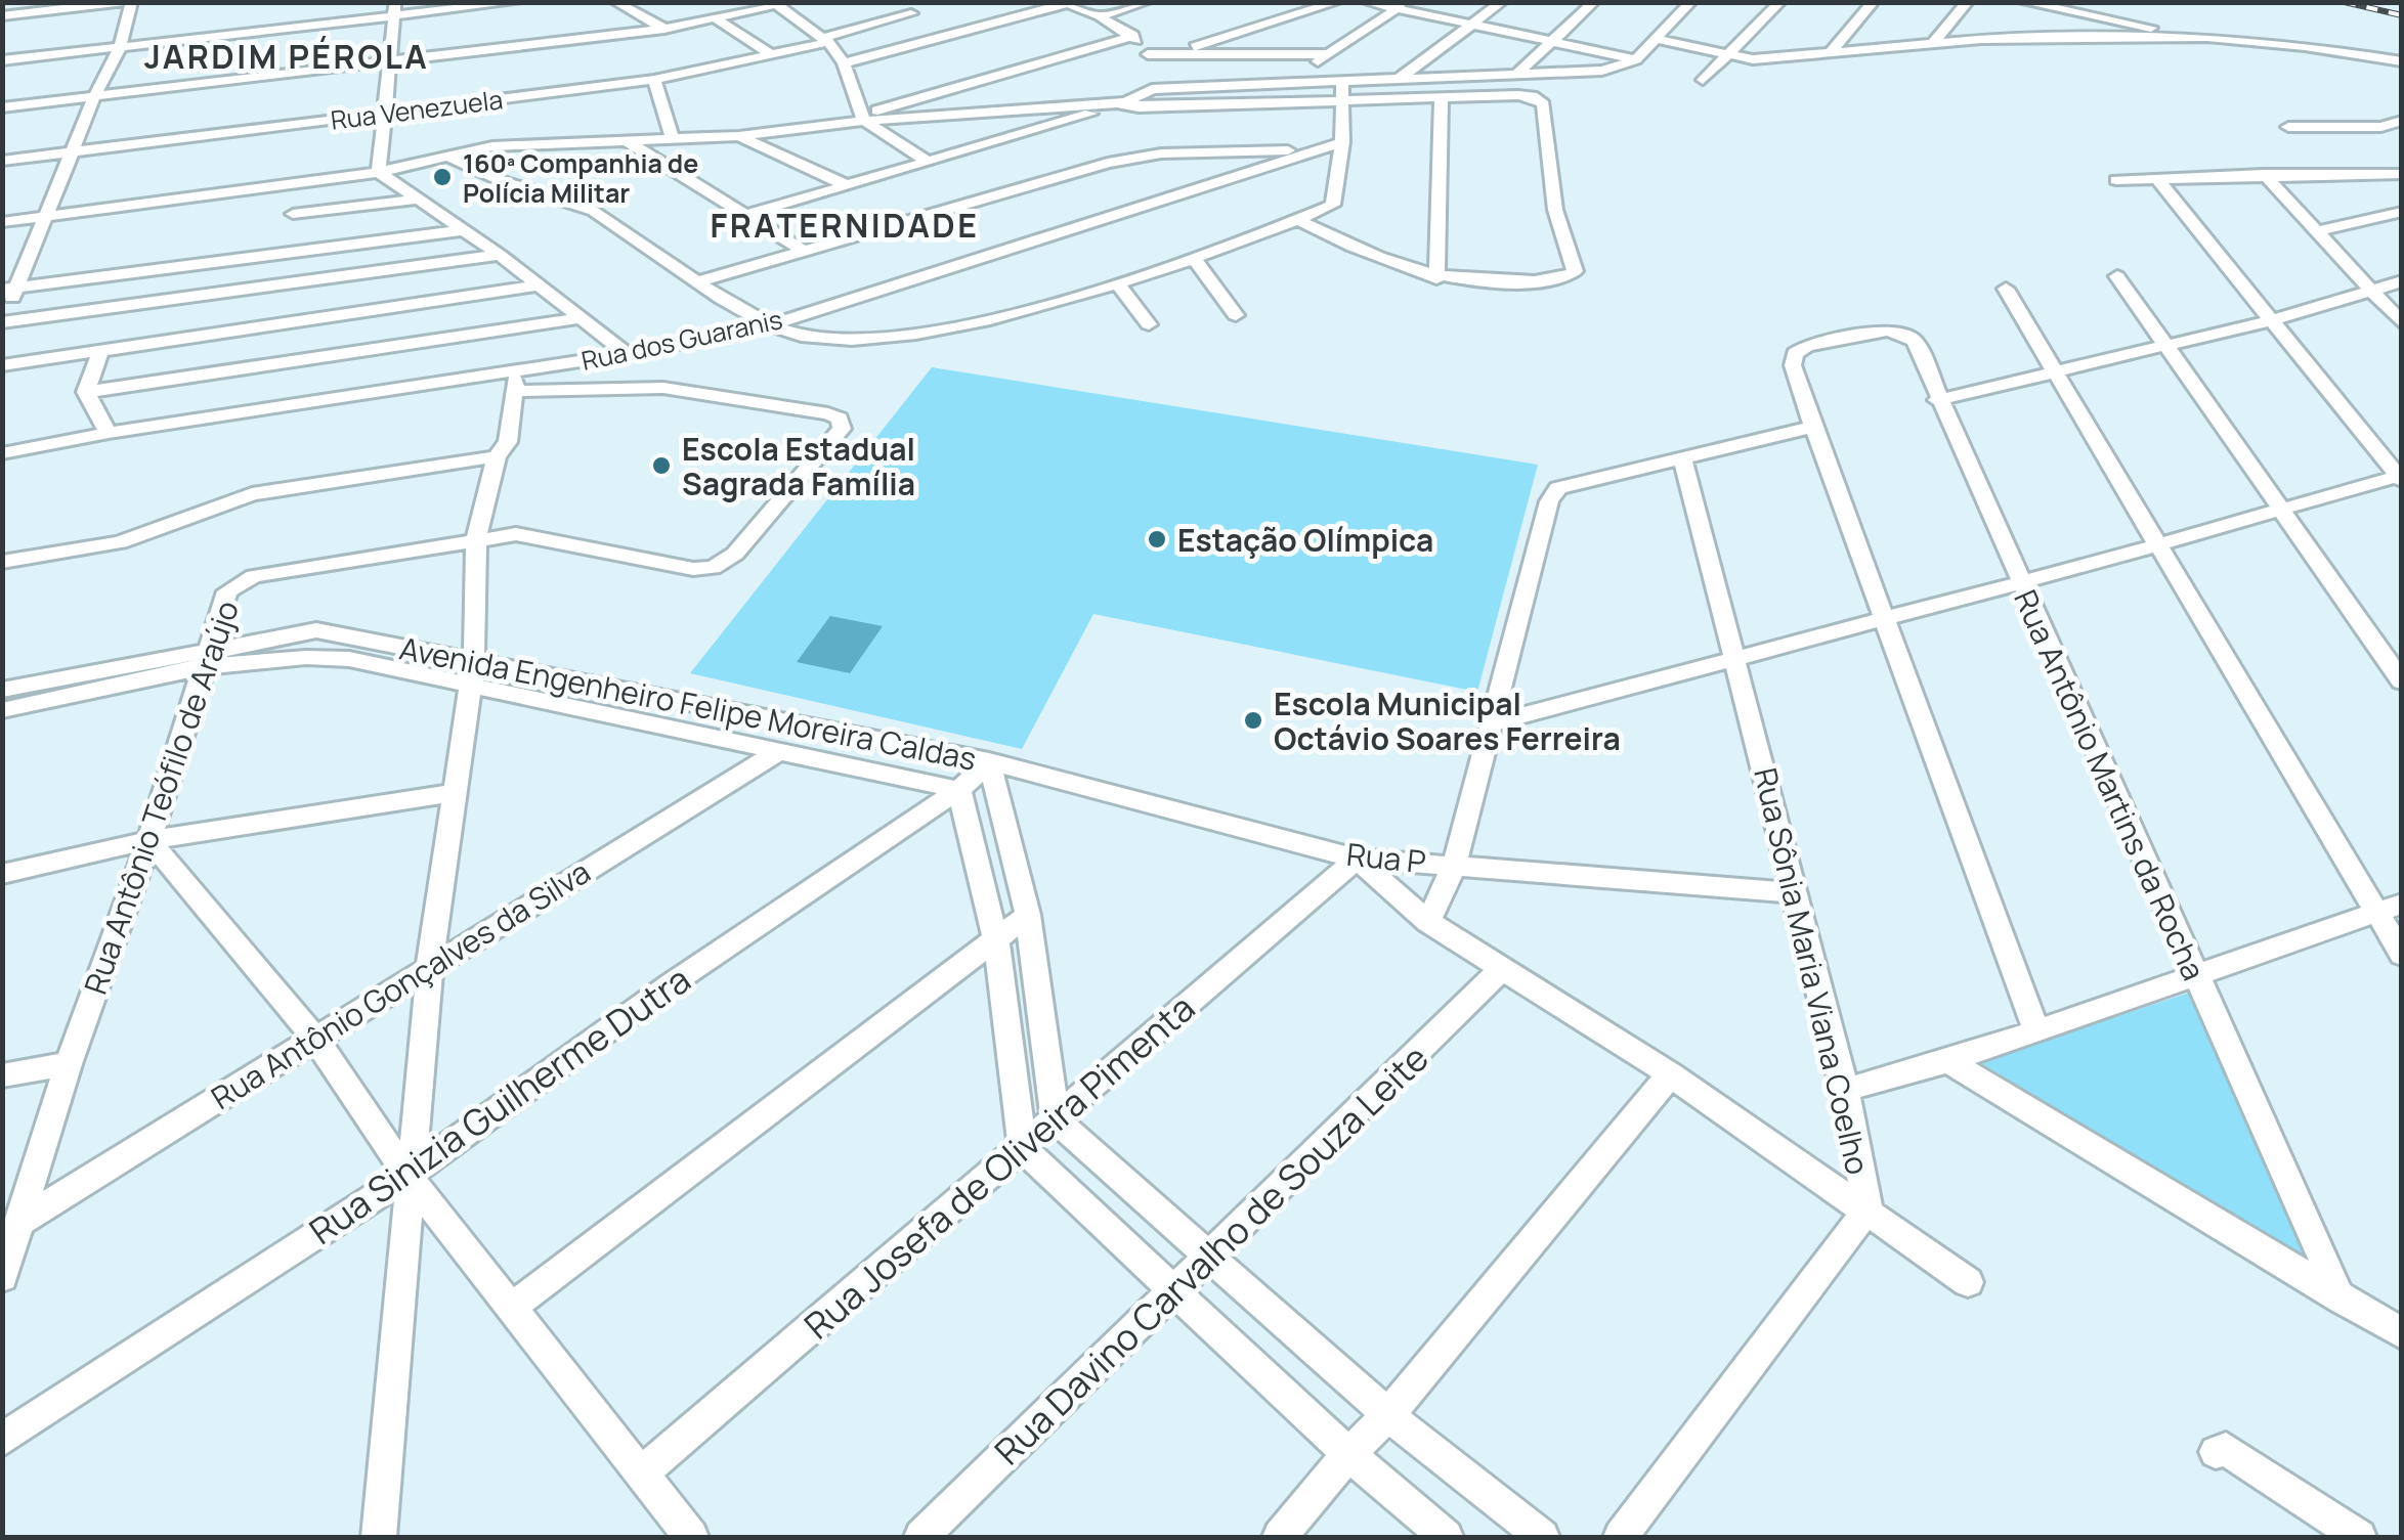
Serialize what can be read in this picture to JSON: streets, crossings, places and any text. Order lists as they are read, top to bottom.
{
  "streets": {
    "street": [
      "Rua Venezuela",
      "Rua dos Guaranis",
      "Avenida Engenheiro Felipe Moreira Caldas",
      "Rua Antônio Martins da Rocha",
      "Rua Antônio Teófilo de Araújo",
      "Rua P",
      "Rua Sônia Maria Viana Coelho",
      "Rua Antônio Gonçalves da Silva",
      "Rua Sinizia Guilherme Dutra",
      "Rua Josefa de Oliveira Pimenta",
      "Rua Davino Carvalho de Souza Leite"
    ]
  },
  "crossings": [
    ["Rua dos Guaranis", "Rua Antônio Teófilo de Araújo"],
    ["Avenida Engenheiro Felipe Moreira Caldas", "Rua Antônio Teófilo de Araújo"],
    ["Avenida Engenheiro Felipe Moreira Caldas", "Rua P"],
    ["Avenida Engenheiro Felipe Moreira Caldas", "Rua Antônio Gonçalves da Silva"],
    ["Avenida Engenheiro Felipe Moreira Caldas", "Rua Sinizia Guilherme Dutra"],
    ["Avenida Engenheiro Felipe Moreira Caldas", "Rua Josefa de Oliveira Pimenta"],
    ["Rua Antônio Teófilo de Araújo", "Rua Antônio Gonçalves da Silva"],
    ["Rua P", "Rua Sônia Maria Viana Coelho"],
    ["Rua P", "Rua Sinizia Guilherme Dutra"],
    ["Rua P", "Rua Josefa de Oliveira Pimenta"]
  ],
  "districts": ["JARDIM PÉROLA", "FRATERNIDADE"],
  "places": [
    "160ª Companhia de Polícia Militar",
    "Escola Estadual Sagrada Família",
    "Estação Olímpica",
    "Escola Municipal Octávio Soares Ferreira"
  ]
}
